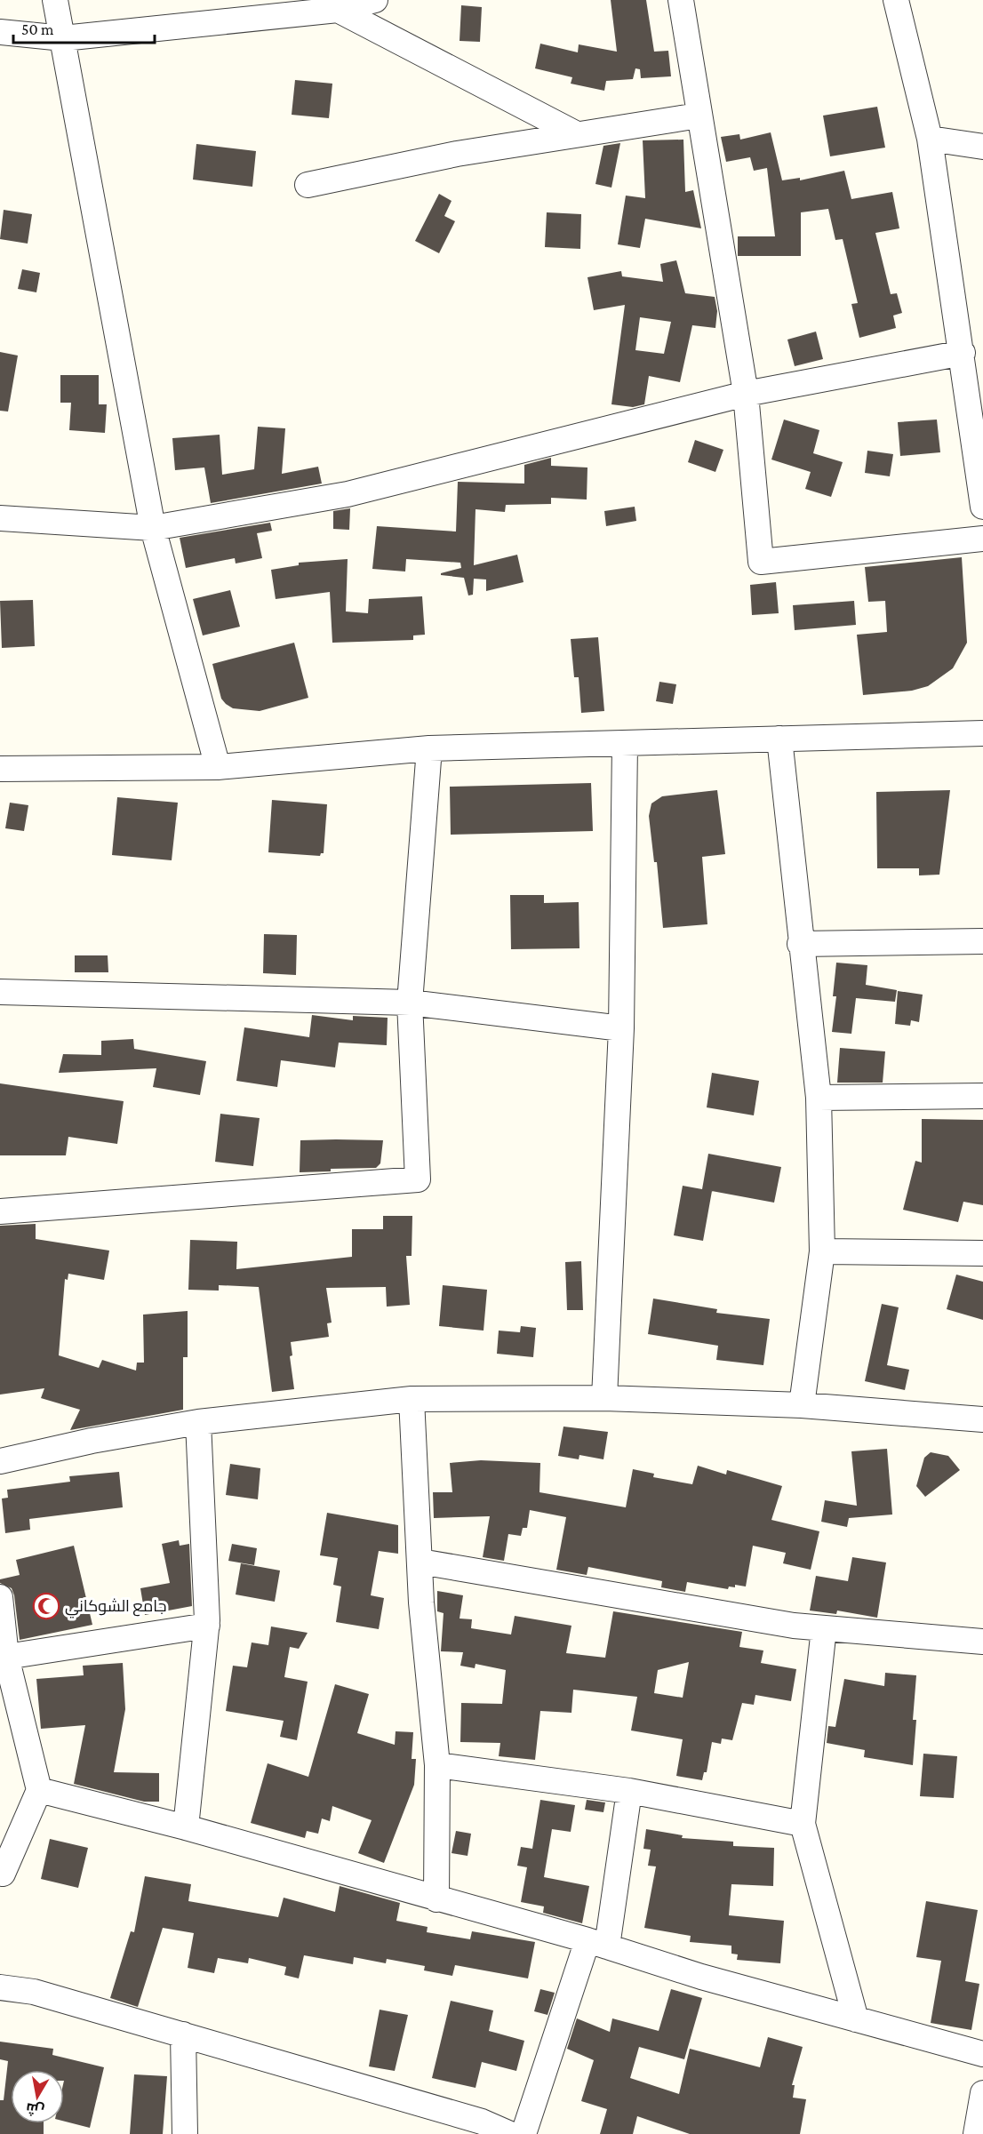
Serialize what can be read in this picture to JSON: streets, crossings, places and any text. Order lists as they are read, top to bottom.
{
  "places": {
    "mosque": ["جامع الشوكاني"]
  },
  "scale_bar": "50 m",
  "north": "bottom"
}
